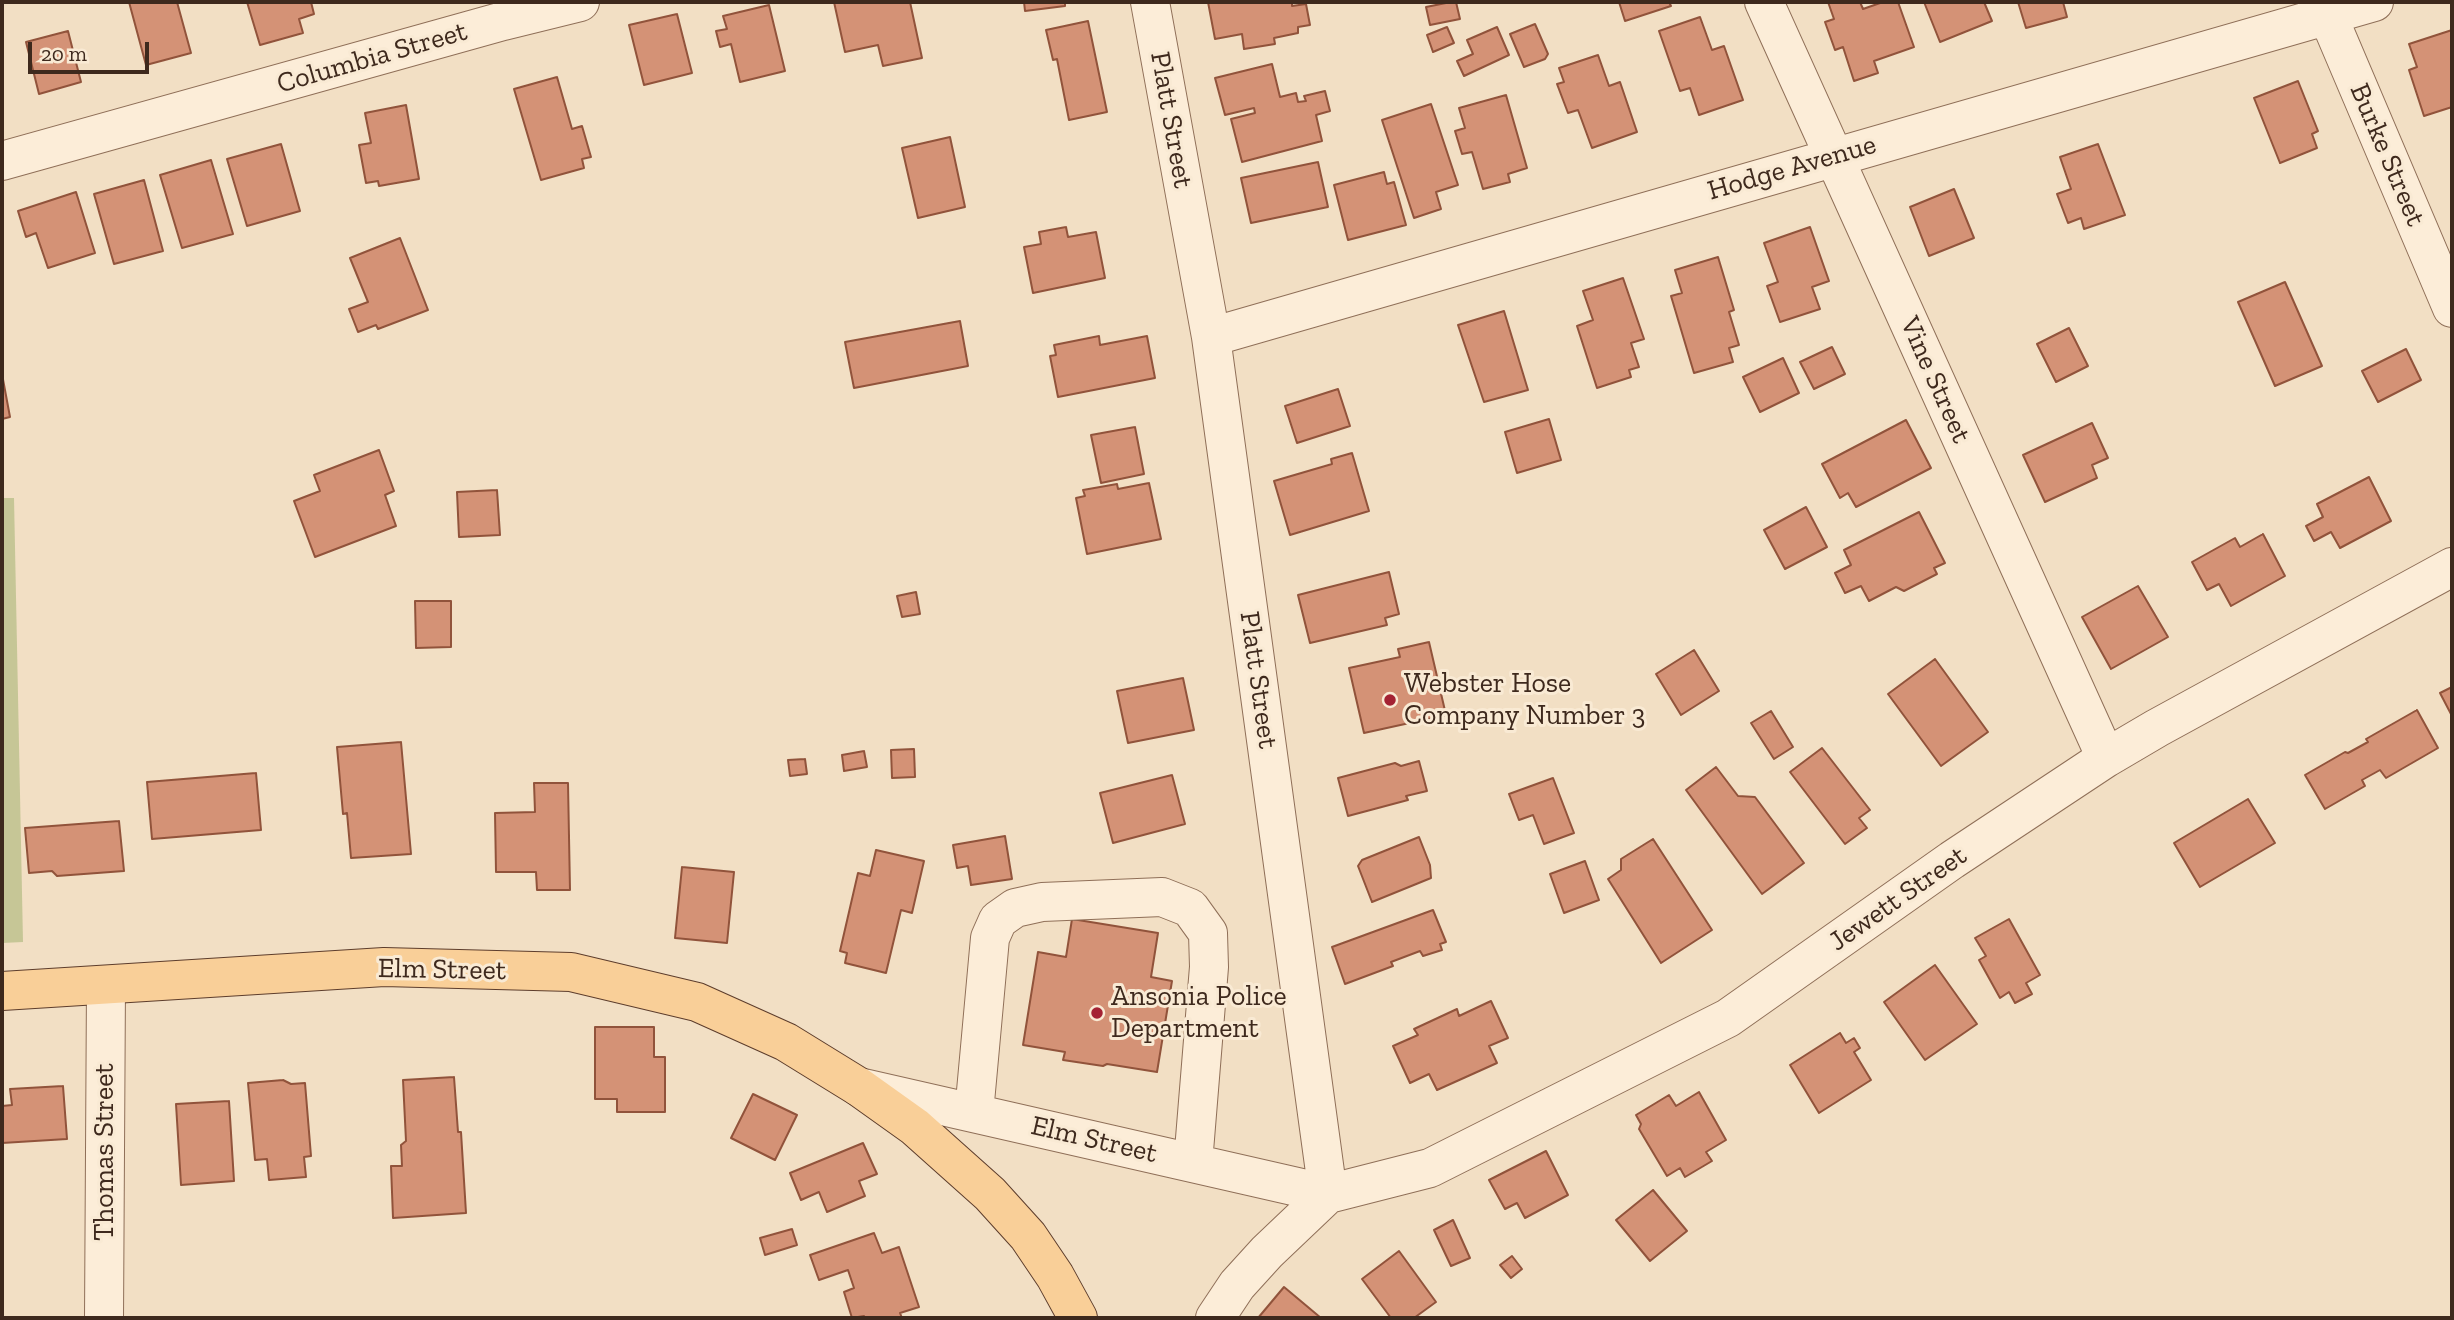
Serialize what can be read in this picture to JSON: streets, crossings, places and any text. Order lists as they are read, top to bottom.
{
  "streets": {
    "main road": ["Elm Street"],
    "street": [
      "Columbia Street",
      "Platt Street",
      "Burke Street",
      "Hodge Avenue",
      "Vine Street",
      "Jewett Street",
      "Thomas Street"
    ]
  },
  "crossings": [
    ["Platt Street", "Hodge Avenue"],
    ["Platt Street", "Jewett Street"],
    ["Platt Street", "Elm Street"],
    ["Burke Street", "Hodge Avenue"],
    ["Hodge Avenue", "Vine Street"],
    ["Vine Street", "Jewett Street"],
    ["Jewett Street", "Elm Street"],
    ["Elm Street", "Thomas Street"]
  ],
  "places": ["Webster Hose Company Number 3", "Ansonia Police Department"],
  "scale_bar": "20 m"
}
